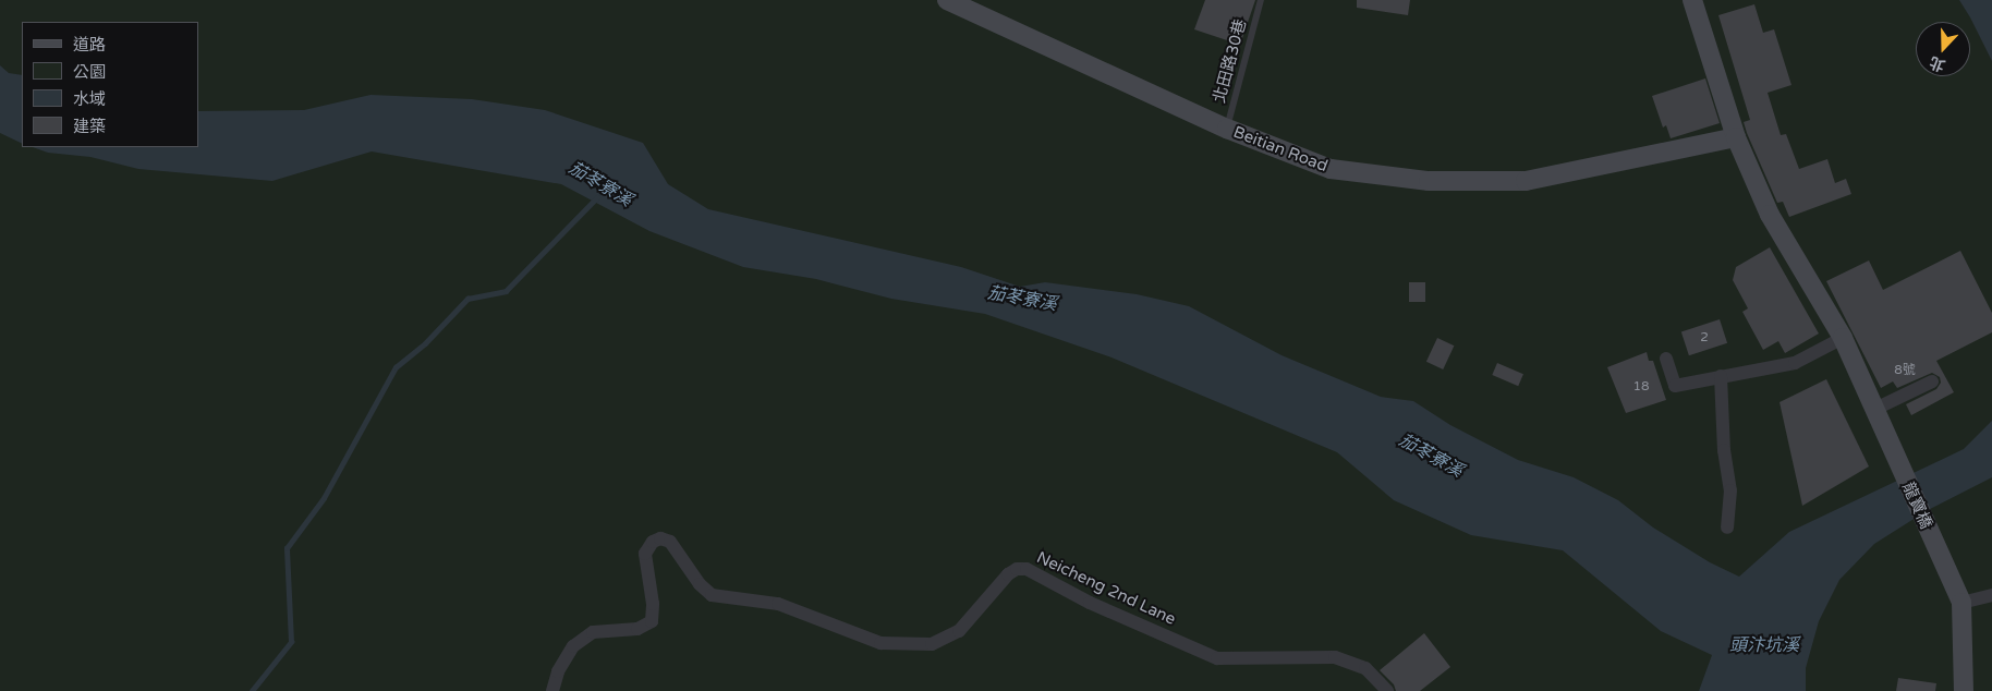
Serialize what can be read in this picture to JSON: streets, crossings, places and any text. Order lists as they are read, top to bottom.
{
  "streets": {
    "street": ["Beitian Road", "龍寶橋", "Neicheng 2nd Lane"],
    "lane": ["北田路30巷"]
  },
  "crossings": [
    ["北田路30巷", "Beitian Road"],
    ["Beitian Road", "龍寶橋"]
  ],
  "water": ["茄苳寮溪", "頭汴坑溪"],
  "house_numbers": ["2", "8號", "18"],
  "legend": [
    "道路",
    "公園",
    "水域",
    "建築"
  ],
  "north": "bottom"
}
